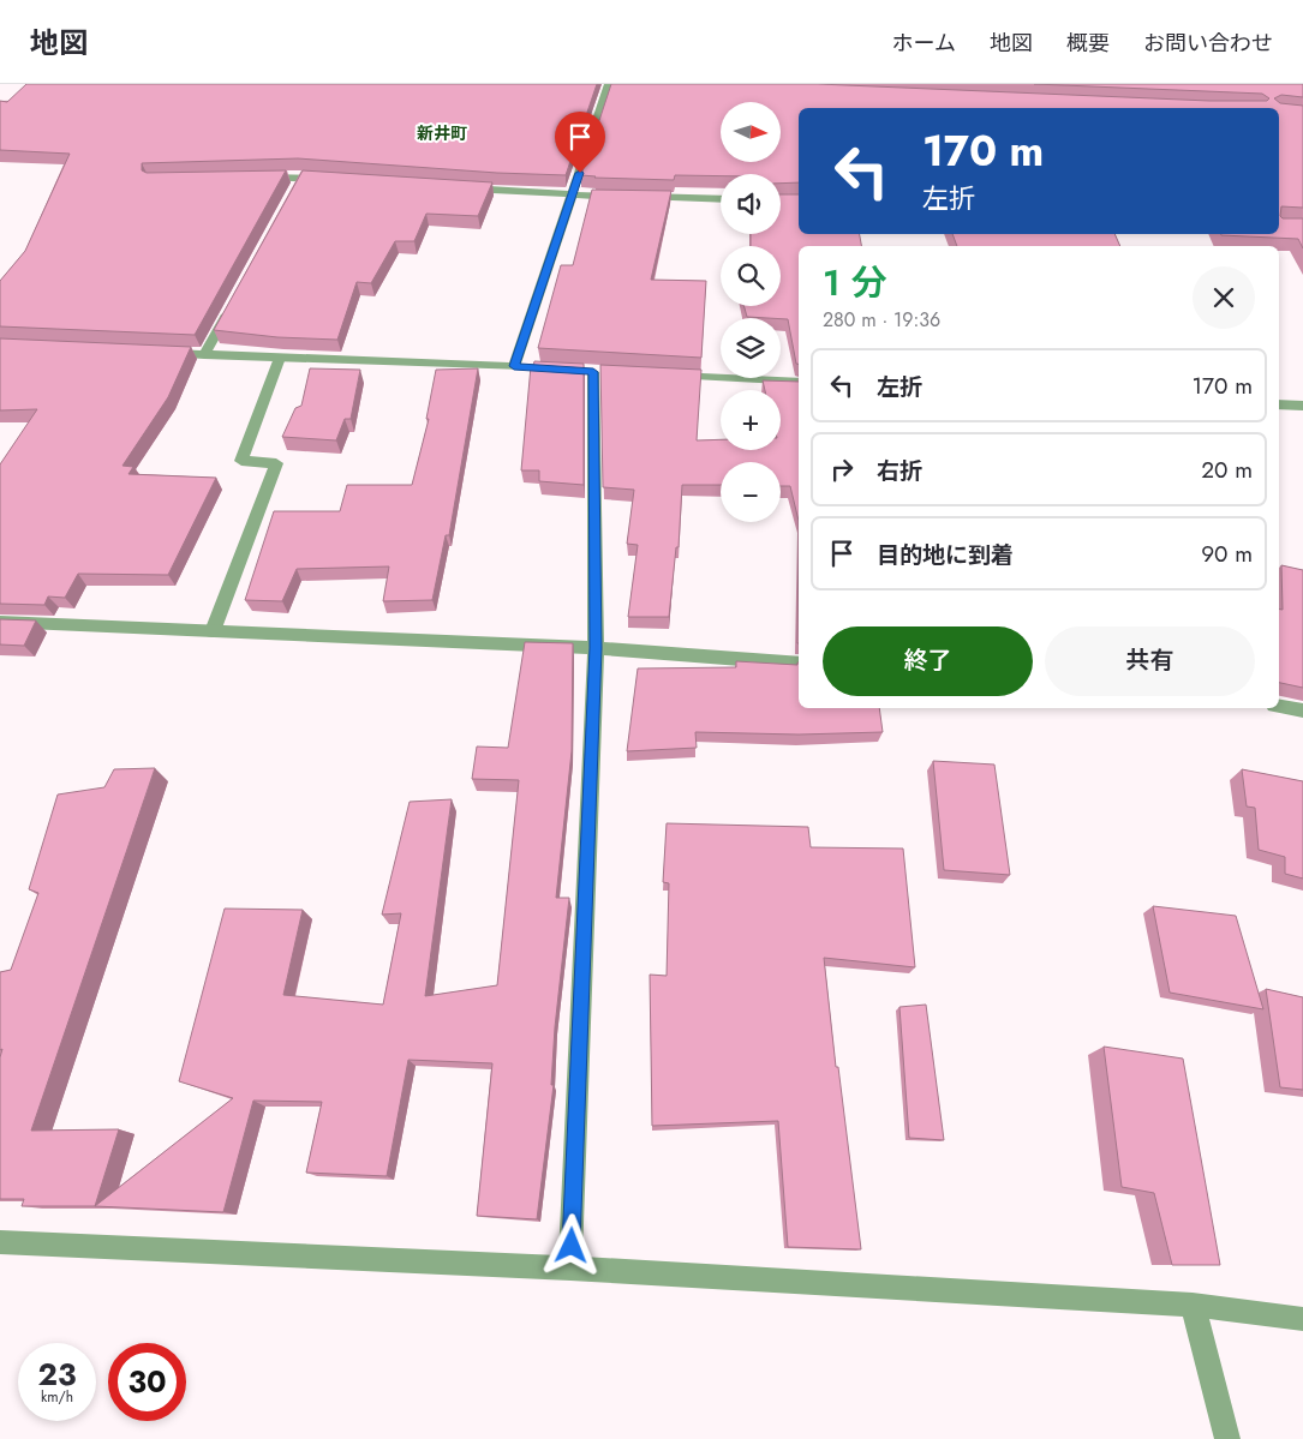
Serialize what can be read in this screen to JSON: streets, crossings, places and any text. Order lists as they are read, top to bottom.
{
  "districts": ["新井町"],
  "north": "right",
  "page": {
    "header": "地図",
    "nav": [
      "ホーム",
      "地図",
      "概要",
      "お問い合わせ"
    ],
    "map_buttons": ["+", "−"],
    "turn": ["170 m", "左折"],
    "heading": ["1 分", "280 m · 19:36"],
    "list": [
      {
        "name": "左折",
        "value": "170 m"
      },
      {
        "name": "右折",
        "value": "20 m"
      },
      {
        "name": "目的地に到着",
        "value": "90 m"
      }
    ],
    "buttons": ["終了", "共有"],
    "speed": "23 km/h",
    "limit": "30"
  }
}
